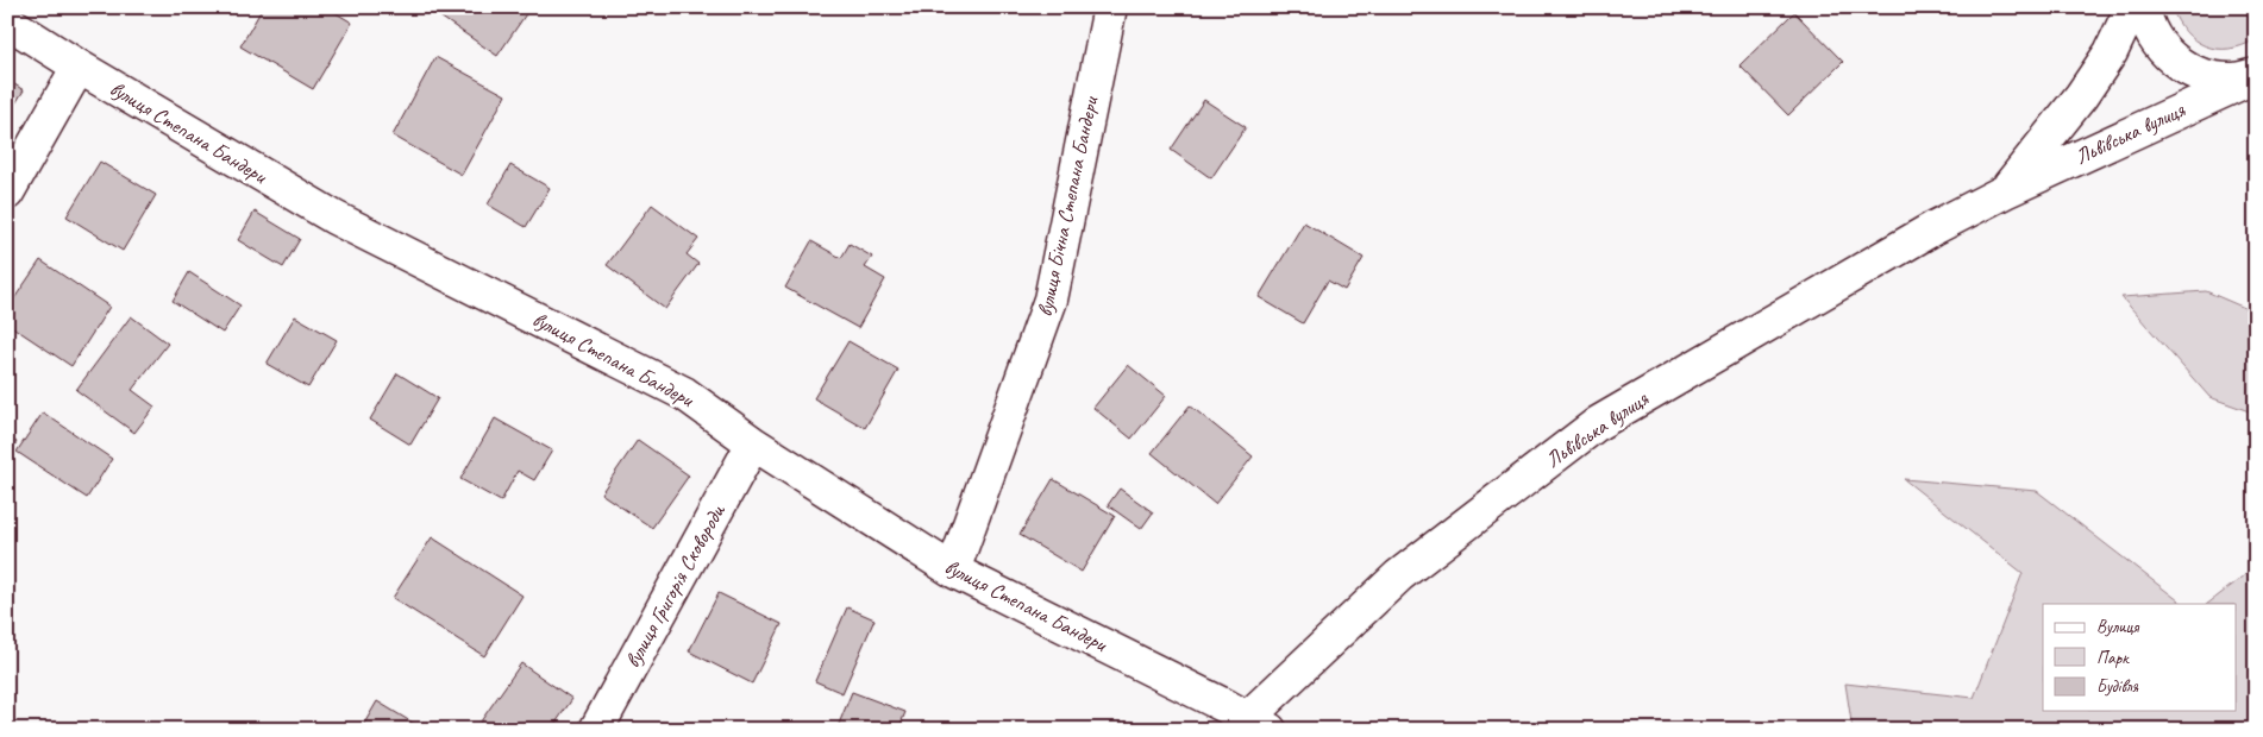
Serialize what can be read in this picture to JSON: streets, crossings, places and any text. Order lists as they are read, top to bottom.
{
  "streets": {
    "main road": [
      "вулиця Степана Бандери",
      "Львівська вулиця",
      "вулиця Бічна Степана Бандери",
      "вулиця Григорія Сковороди"
    ]
  },
  "crossings": [
    ["вулиця Степана Бандери", "Львівська вулиця"],
    ["вулиця Степана Бандери", "вулиця Бічна Степана Бандери"],
    ["вулиця Степана Бандери", "вулиця Григорія Сковороди"]
  ],
  "legend": ["Вулиця", "Парк", "Будівля"]
}
